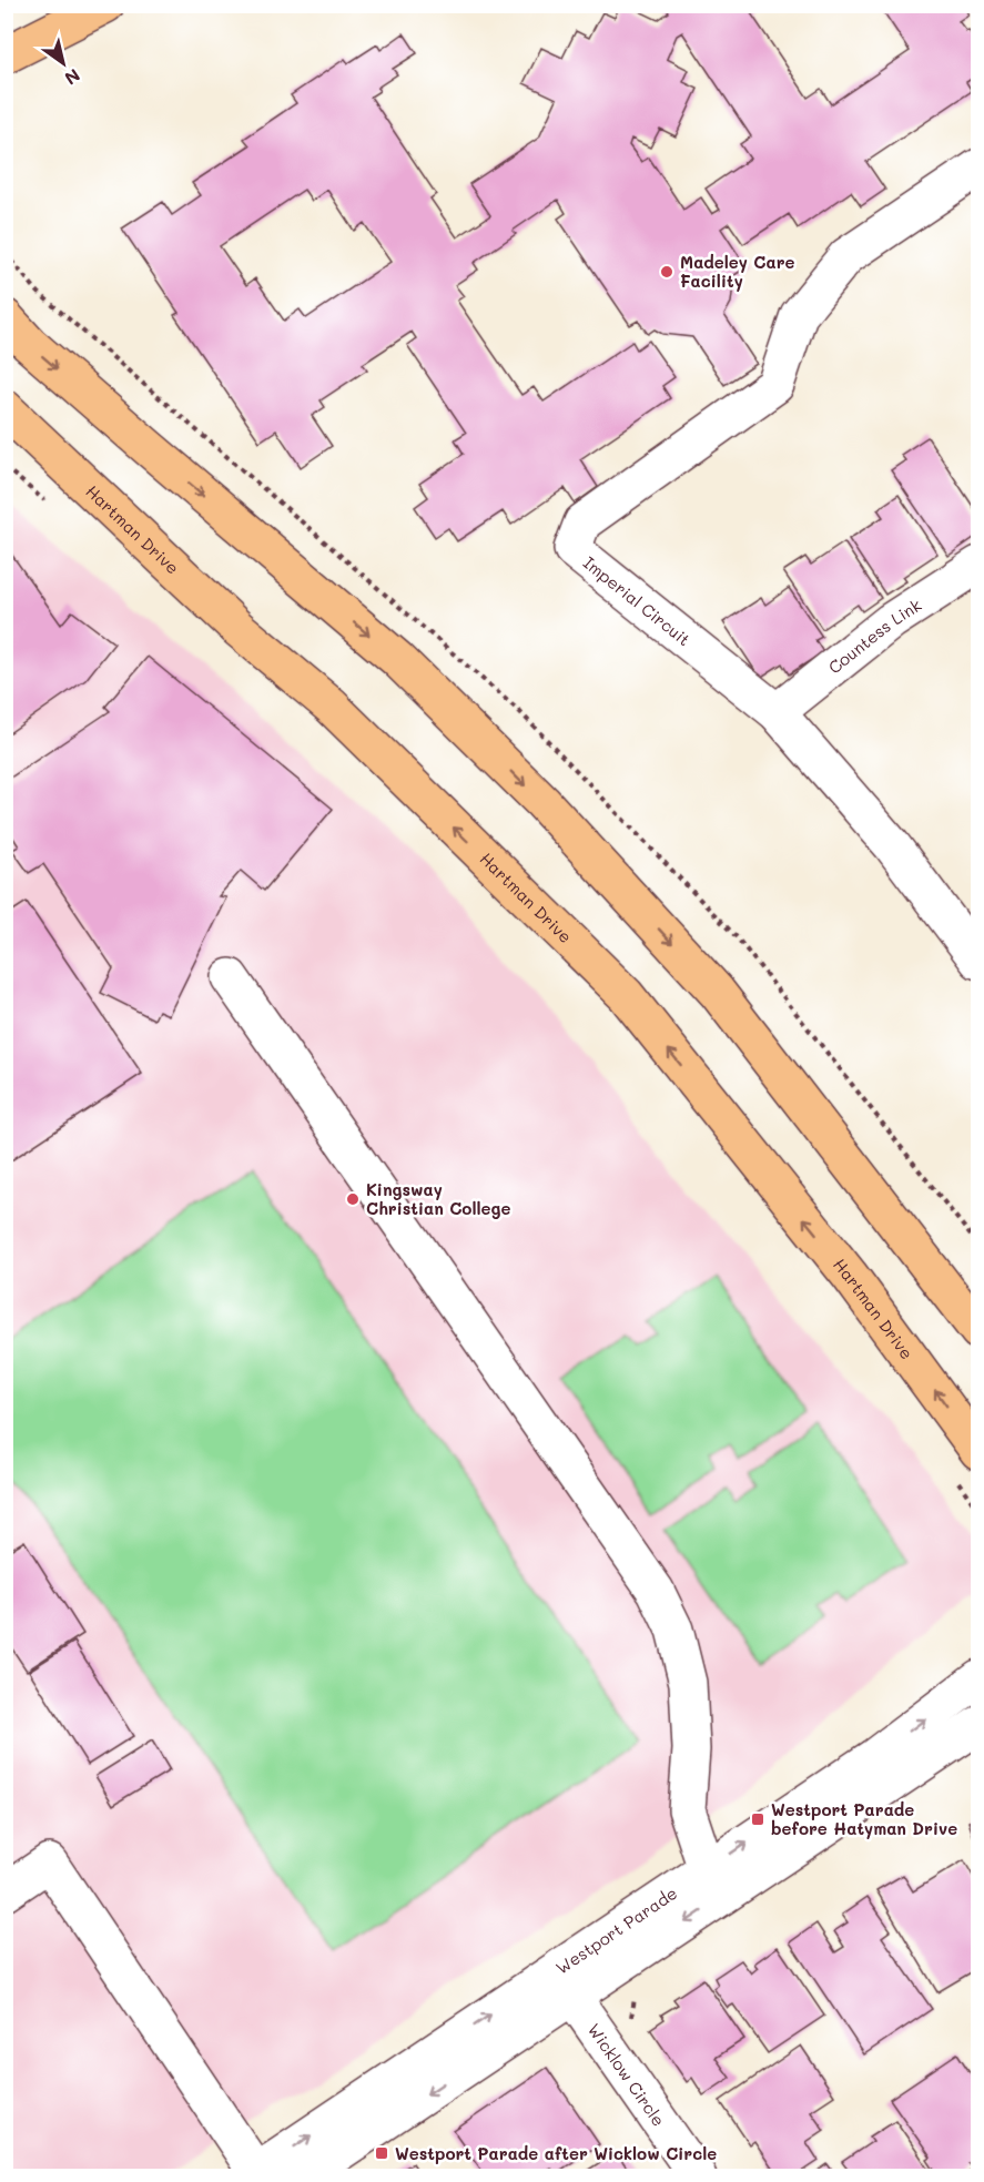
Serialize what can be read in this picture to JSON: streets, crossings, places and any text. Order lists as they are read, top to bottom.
{
  "streets": {
    "main road": ["Hartman Drive"],
    "street": [
      "Imperial Circuit",
      "Countess Link",
      "Westport Parade",
      "Wicklow Circle"
    ]
  },
  "crossings": [
    ["Imperial Circuit", "Countess Link"],
    ["Westport Parade", "Wicklow Circle"]
  ],
  "places": {
    "other": ["Madeley Care Facility", "Kingsway Christian College"],
    "transit": ["Westport Parade before Hatyman Drive", "Westport Parade after Wicklow Circle"]
  },
  "north": "bottom right"
}
